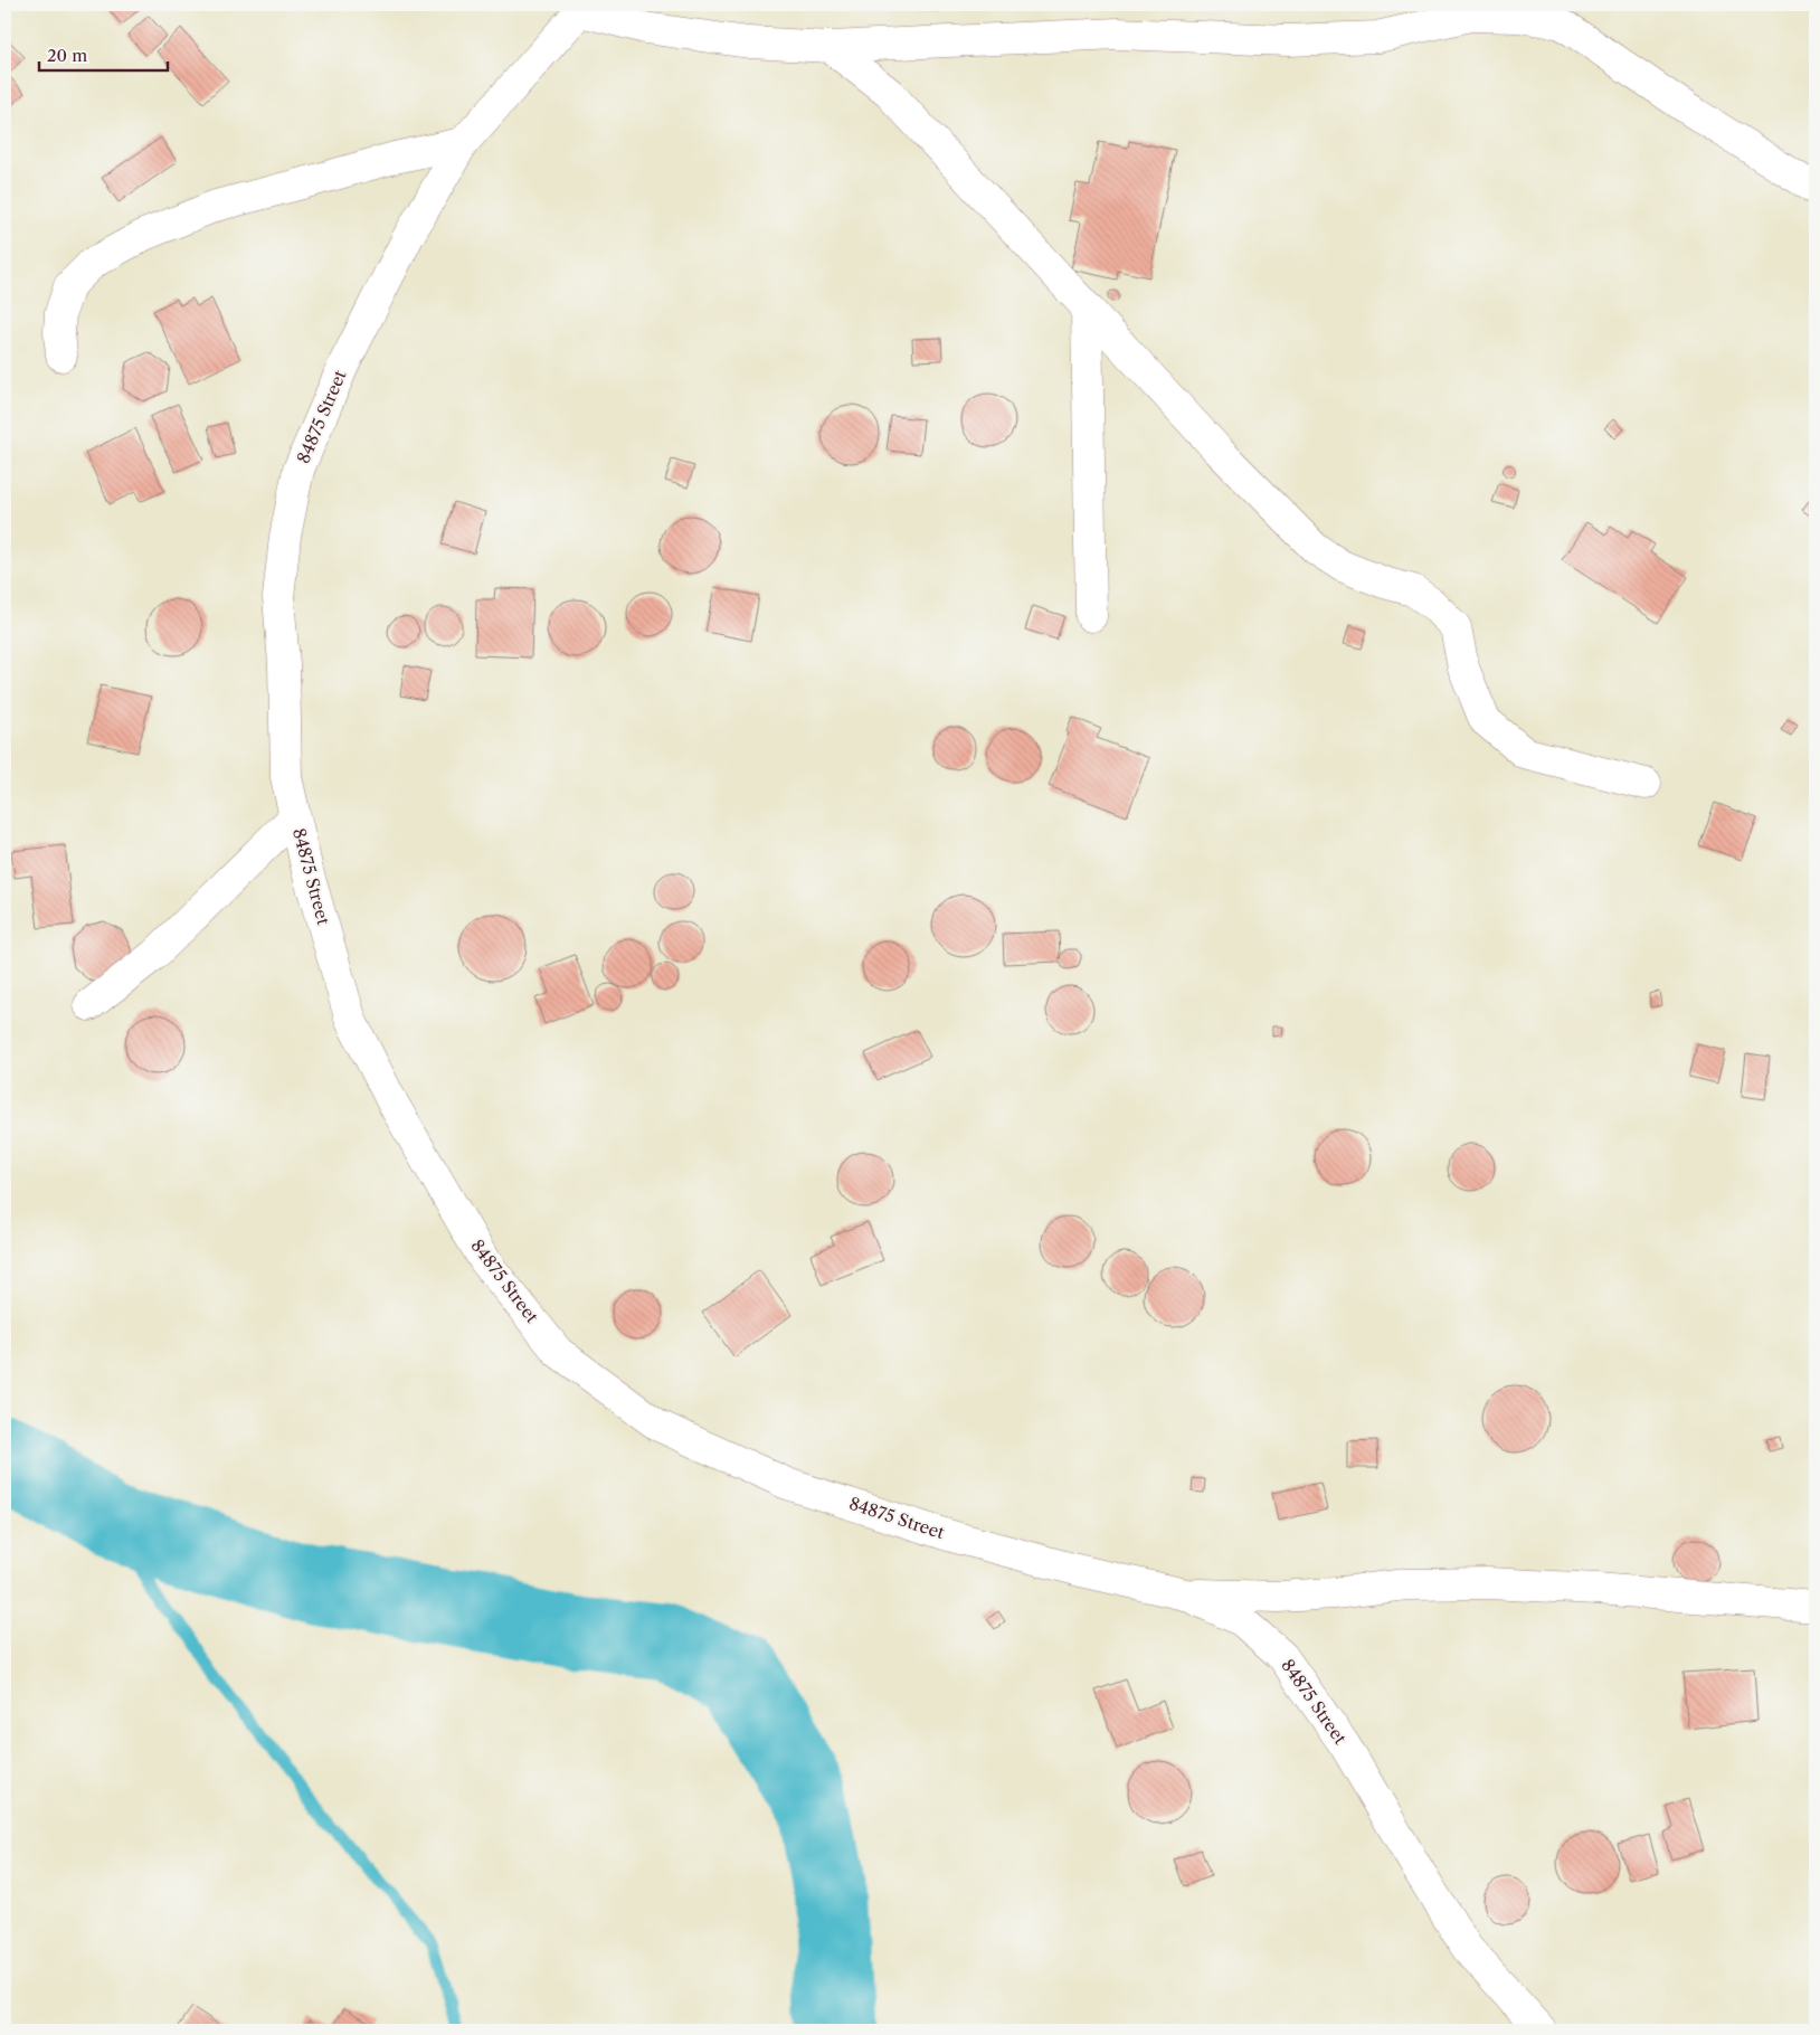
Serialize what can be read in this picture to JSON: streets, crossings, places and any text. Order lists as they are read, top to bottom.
{
  "streets": {
    "street": ["84875 Street"]
  },
  "scale_bar": "20 m"
}
